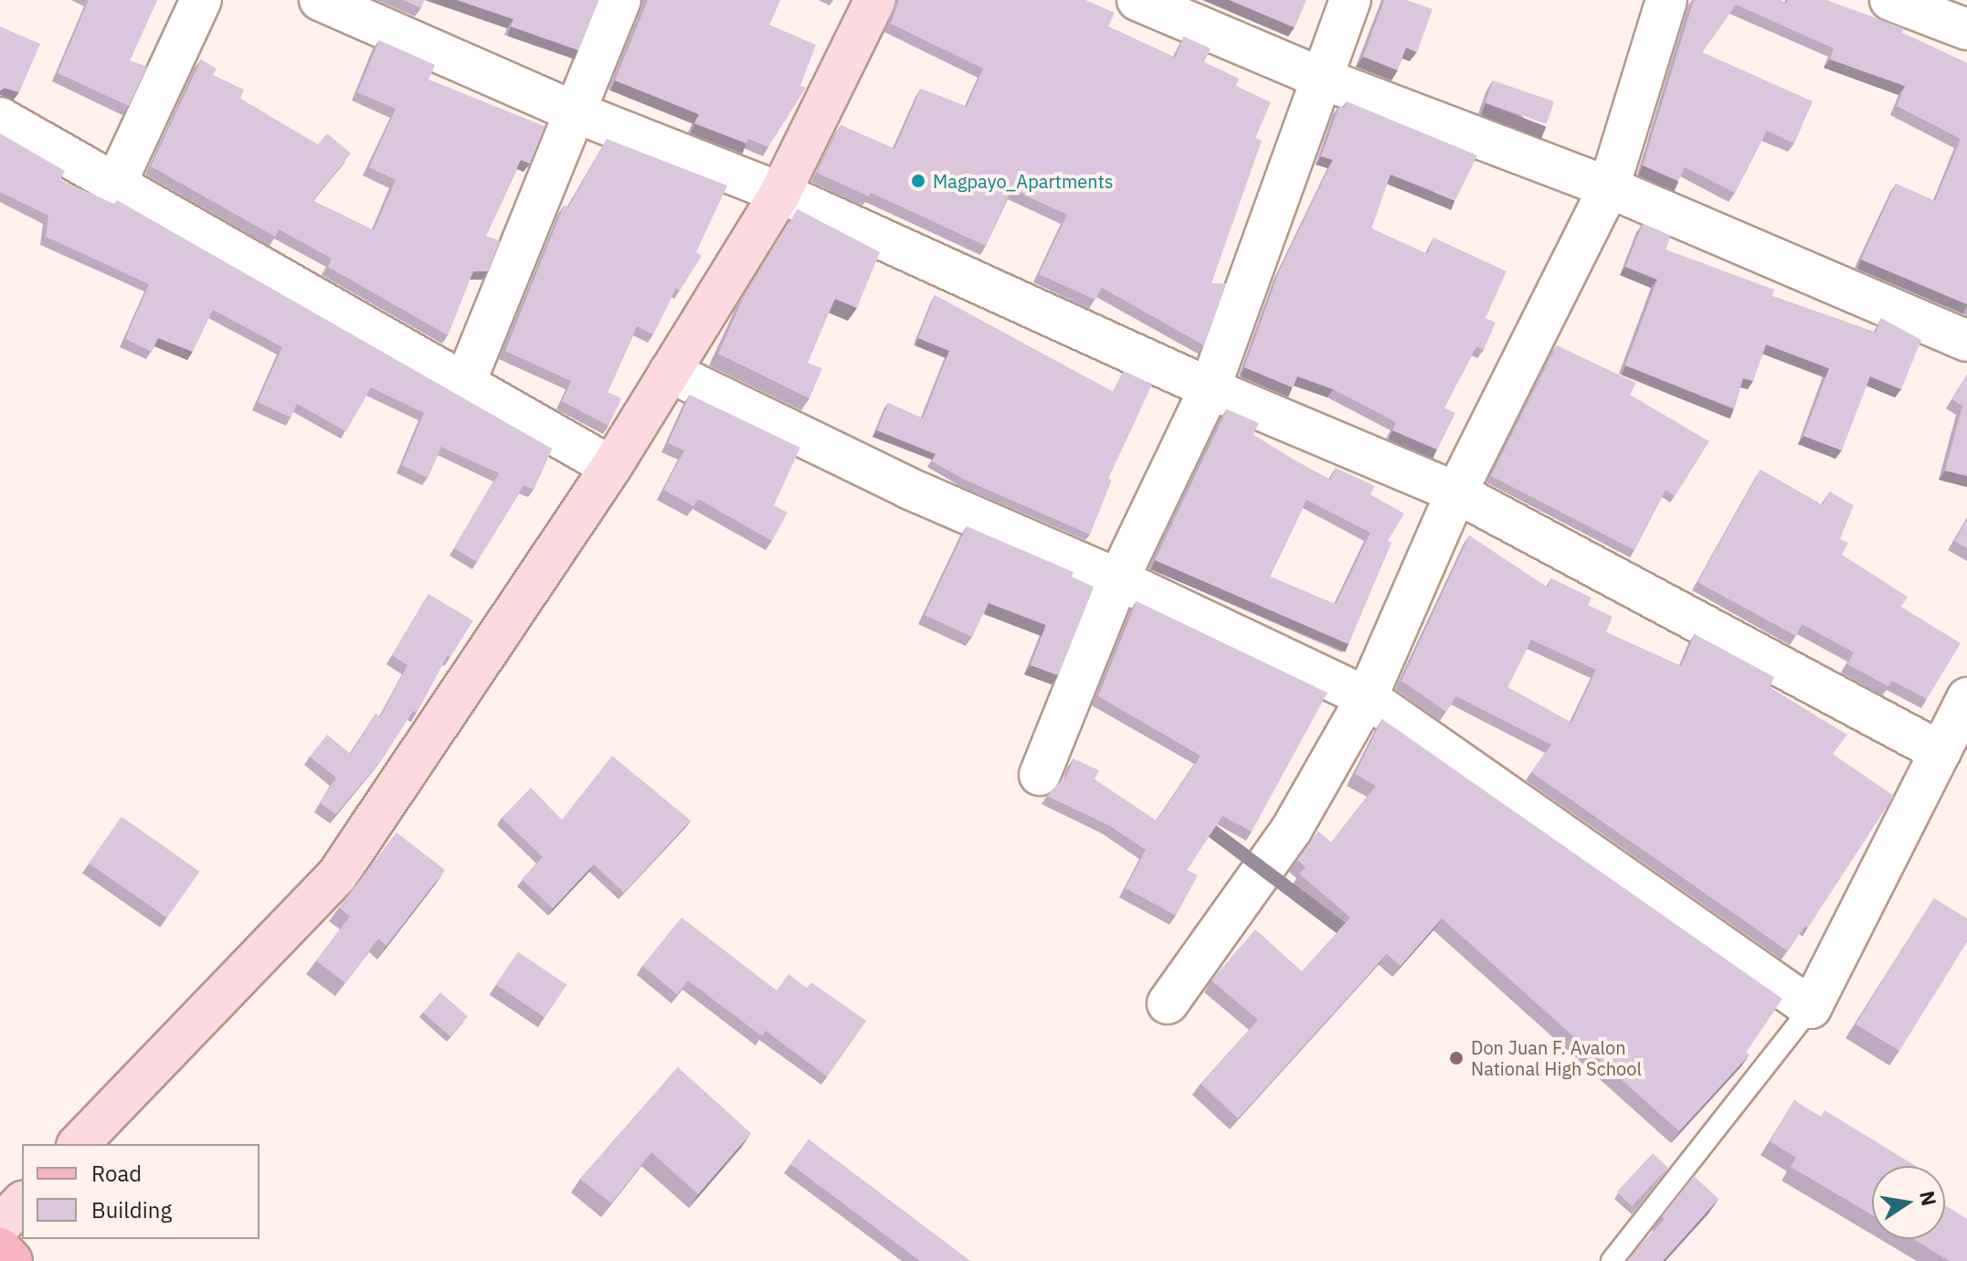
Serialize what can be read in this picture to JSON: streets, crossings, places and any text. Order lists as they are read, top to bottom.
{
  "places": ["Magpayo_Apartments", "Don Juan F. Avalon National High School"],
  "legend": ["Road", "Building"],
  "north": "right"
}
